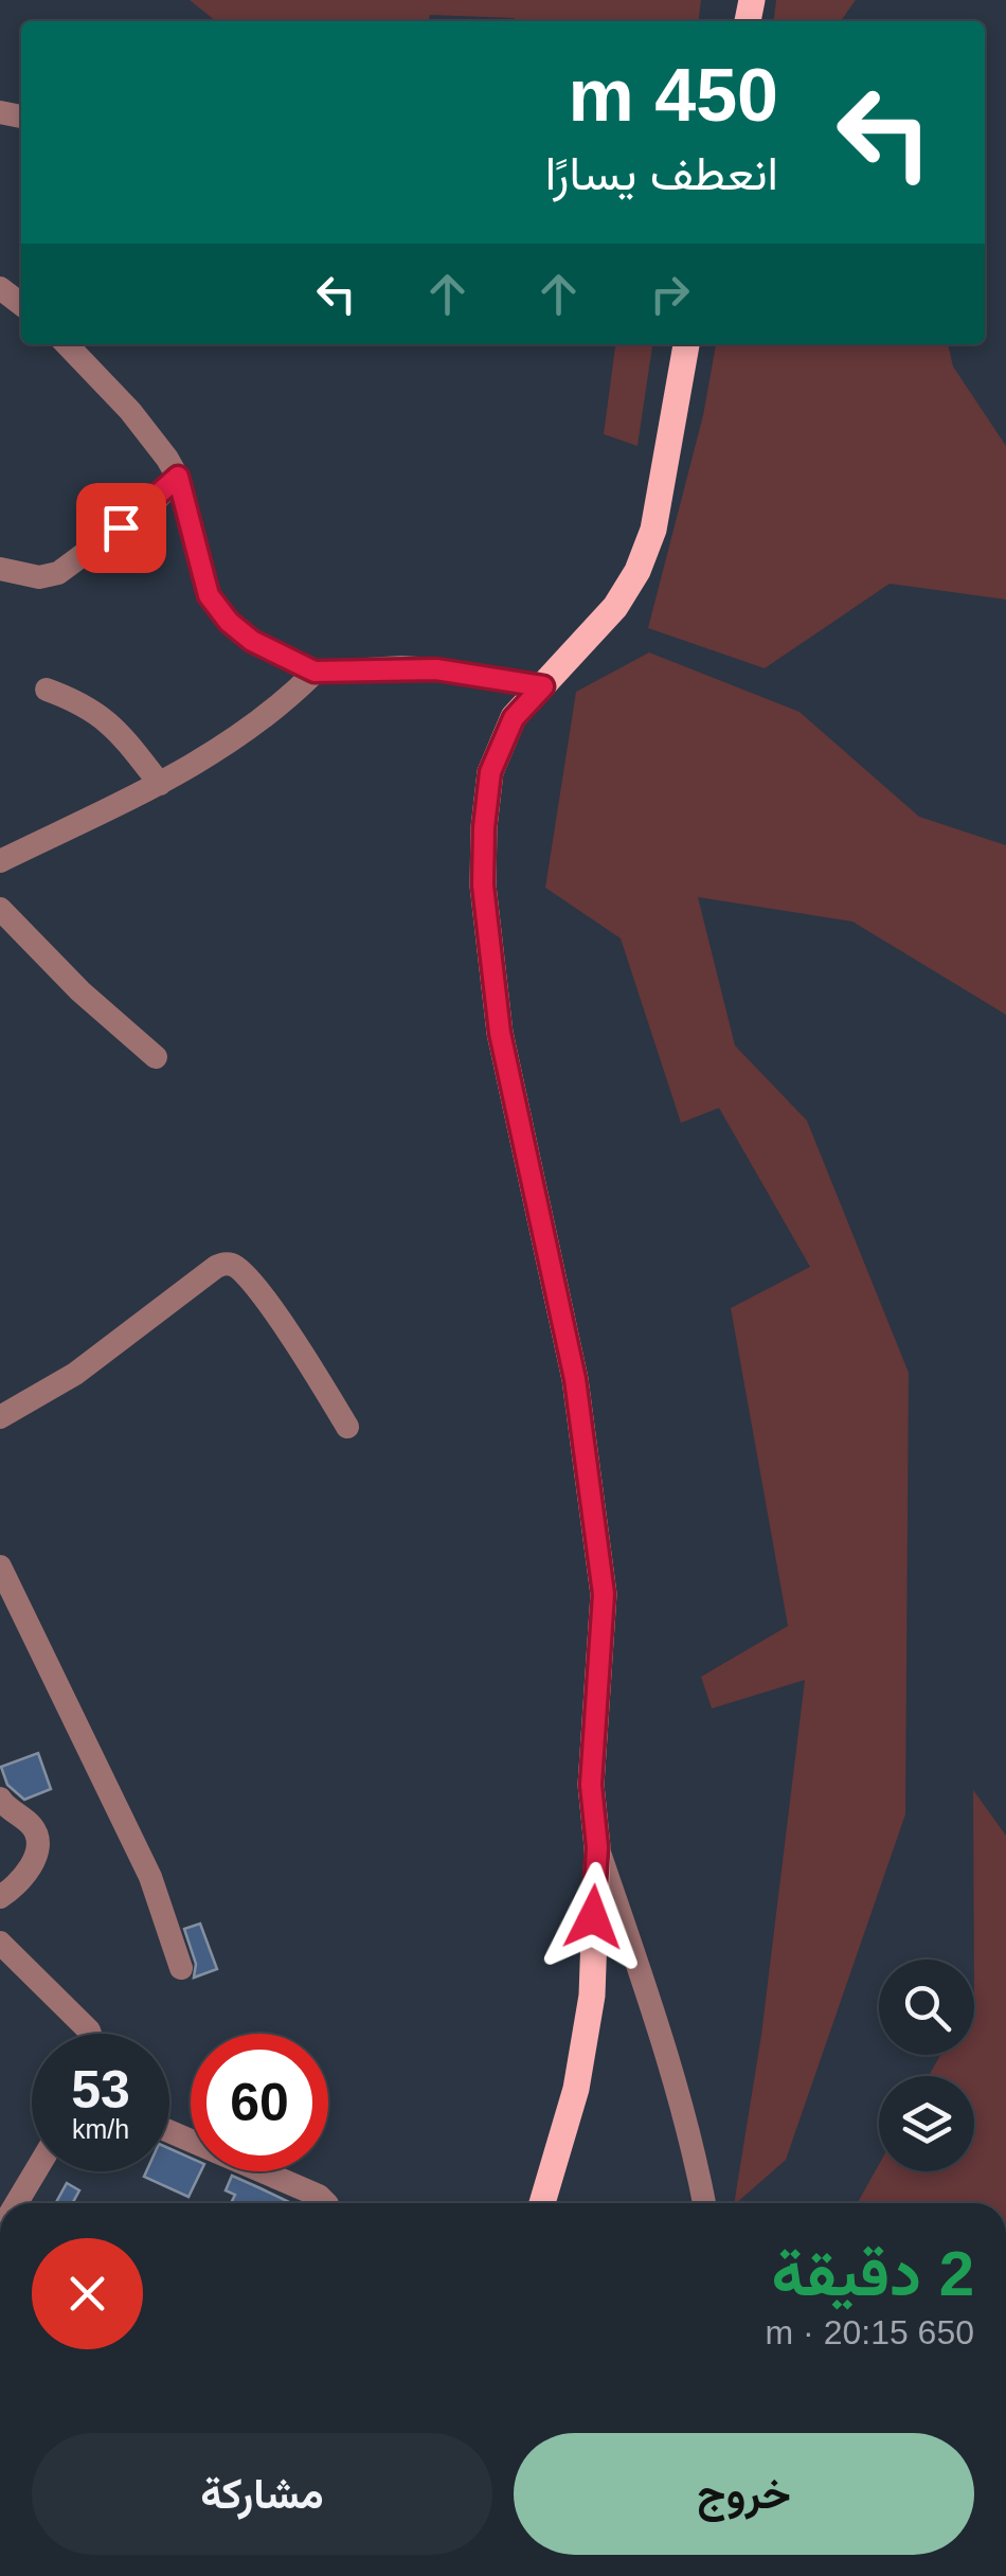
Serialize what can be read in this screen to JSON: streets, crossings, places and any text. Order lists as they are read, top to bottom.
{
  "page": {
    "turn": ["450 m", "انعطف يسارًا"],
    "speed": "53 km/h",
    "limit": "60",
    "heading": ["2 دقيقة", "650 m · 20:15"],
    "buttons": ["خروج", "مشاركة"]
  }
}
